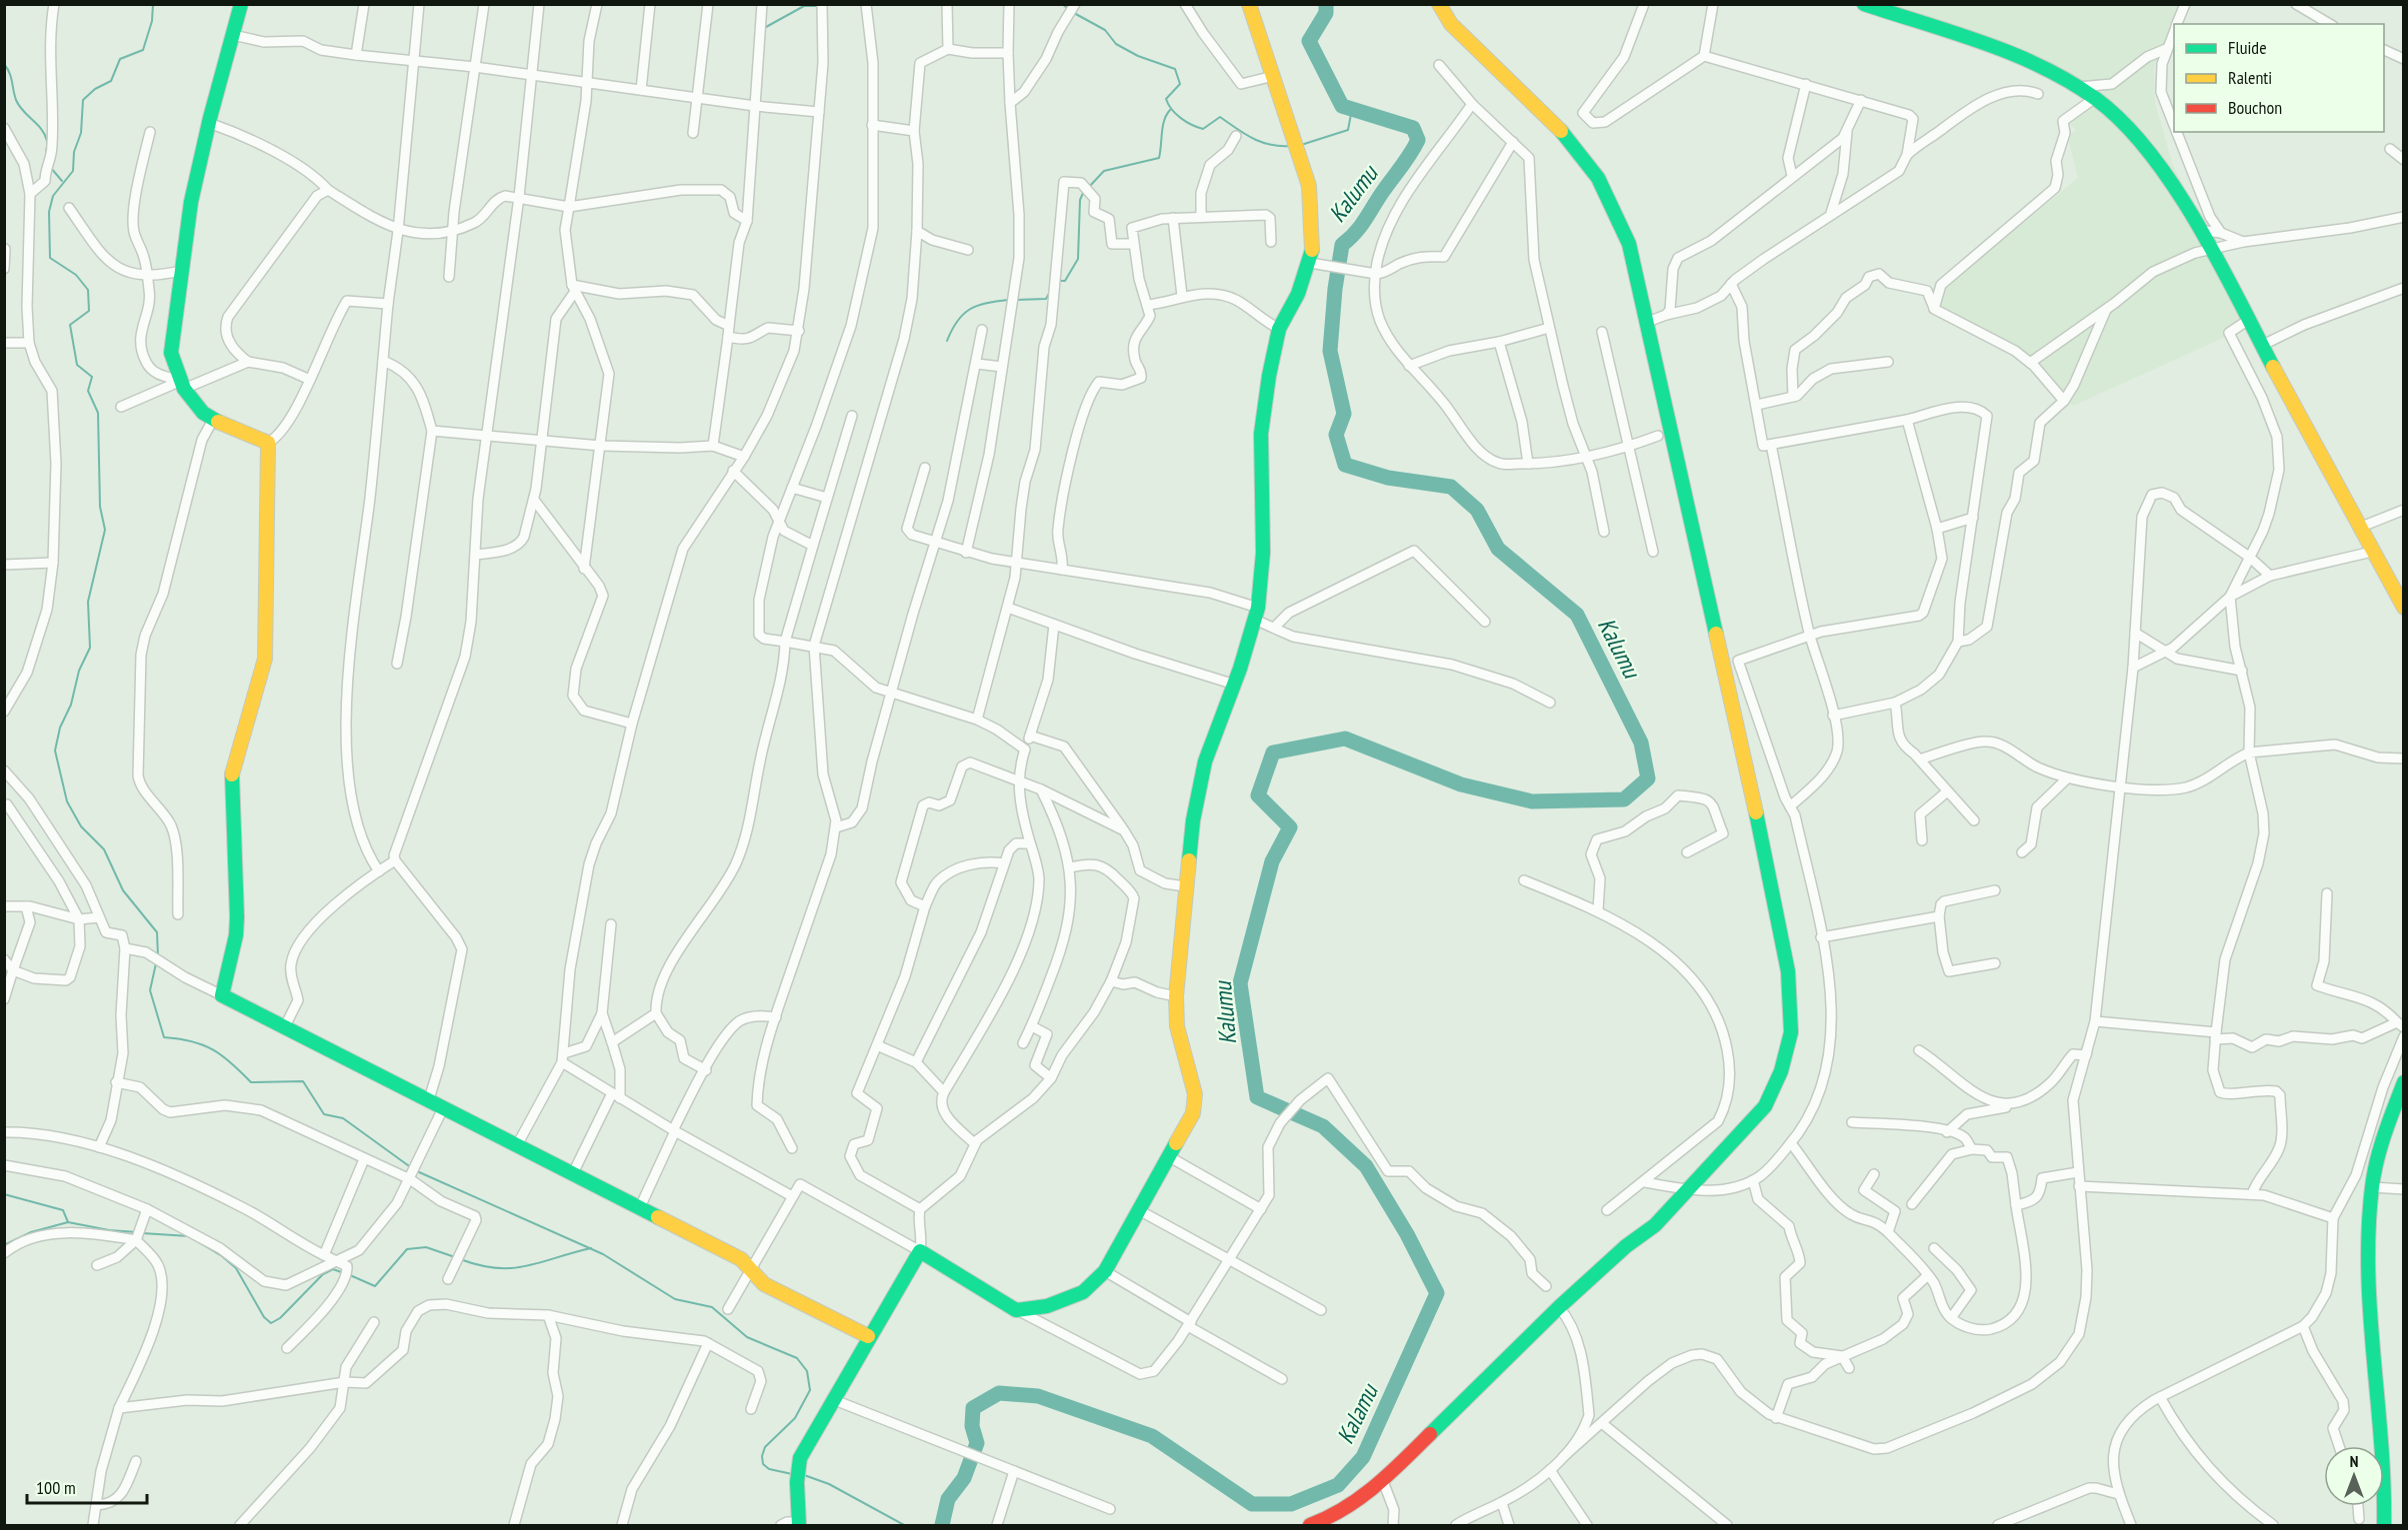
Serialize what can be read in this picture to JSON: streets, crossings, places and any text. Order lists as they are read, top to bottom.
{
  "water": ["Kalumu", "Kalamu"],
  "legend": ["Fluide", "Ralenti", "Bouchon"],
  "scale_bar": "100 m",
  "north": "top"
}
